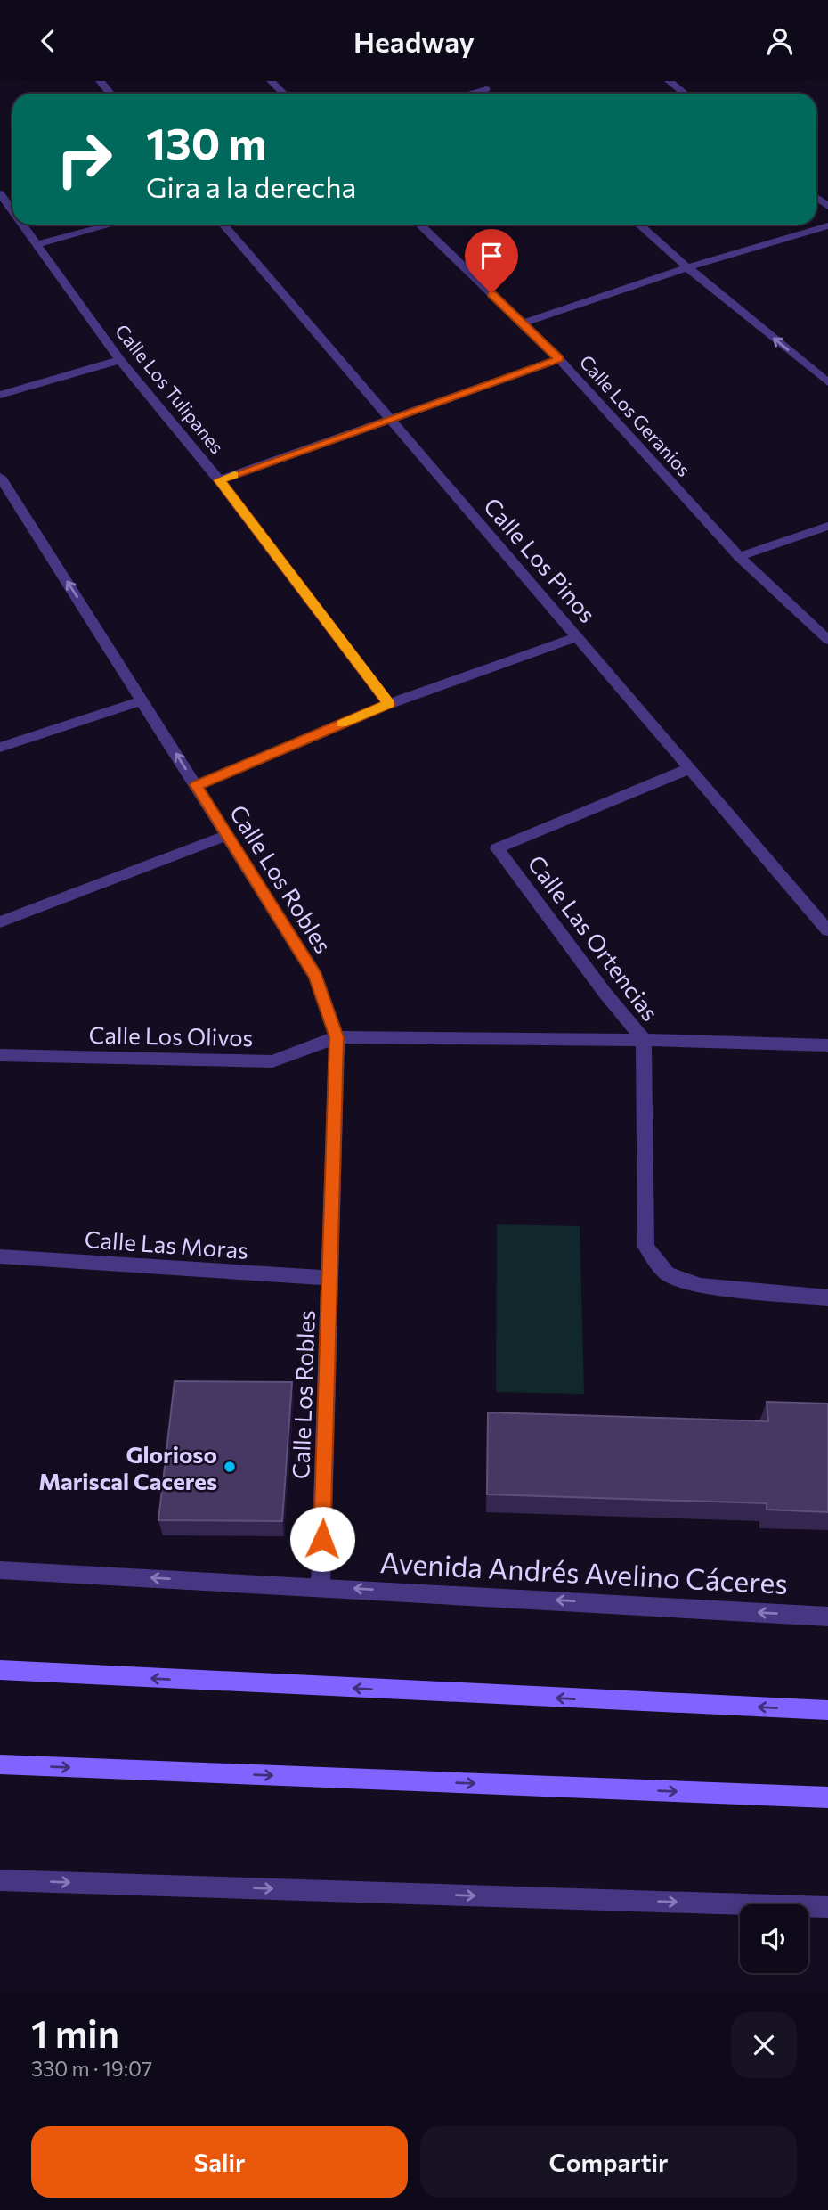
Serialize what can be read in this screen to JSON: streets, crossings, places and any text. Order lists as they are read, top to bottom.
{
  "streets": {
    "street": [
      "Calle Los Tulipanes",
      "Calle Los Geranios",
      "Calle Los Pinos",
      "Calle Los Robles",
      "Calle Las Ortencias",
      "Calle Los Olivos",
      "Calle Las Moras",
      "Avenida Andrés Avelino Cáceres"
    ]
  },
  "crossings": [
    ["Calle Los Pinos", "Calle Las Ortencias"],
    ["Calle Los Robles", "Calle Los Olivos"],
    ["Calle Los Robles", "Calle Las Moras"],
    ["Calle Los Robles", "Avenida Andrés Avelino Cáceres"]
  ],
  "one_way": ["Avenida Andrés Avelino Cáceres"],
  "places": ["Glorioso Mariscal Caceres"],
  "page": {
    "header": "Headway",
    "turn": ["130 m", "Gira a la derecha"],
    "heading": ["1 min", "330 m · 19:07"],
    "buttons": ["Salir", "Compartir"]
  }
}
